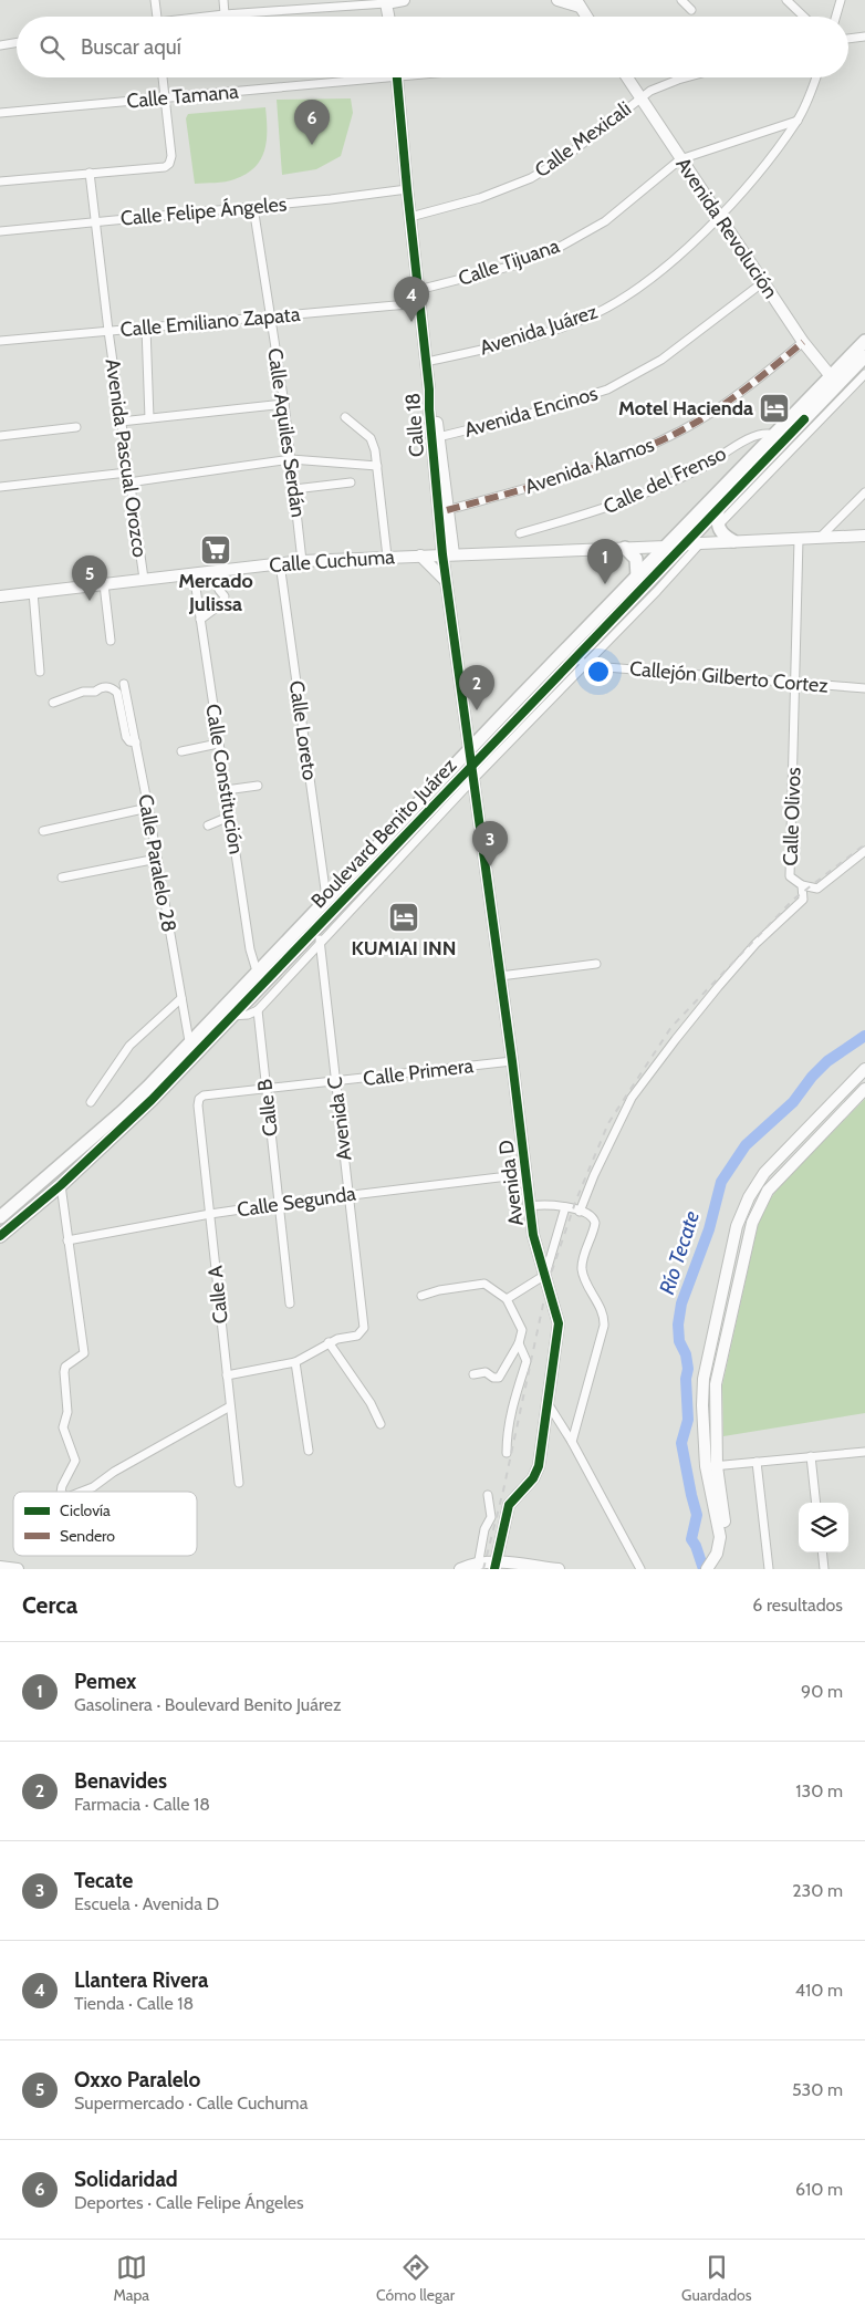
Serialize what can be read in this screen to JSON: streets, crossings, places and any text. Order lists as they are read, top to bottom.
{
  "streets": {
    "main road": ["Boulevard Benito Juárez"],
    "street": [
      "Calle Tamana",
      "Calle Mexicali",
      "Calle Felipe Ángeles",
      "Avenida Revolución",
      "Calle Tijuana",
      "Calle Emiliano Zapata",
      "Avenida Juárez",
      "Avenida Encinos",
      "Calle 18",
      "Calle Aquiles Serdán",
      "Avenida Pascual Orozco",
      "Avenida Álamos",
      "Calle del Frenso",
      "Calle Cuchuma",
      "Callejón Gilberto Cortez",
      "Calle Loreto",
      "Calle Constitución",
      "Calle Olivos",
      "Calle Paralelo 28",
      "Calle Primera",
      "Calle B",
      "Avenida C",
      "Avenida D",
      "Calle Segunda",
      "Calle A"
    ]
  },
  "crossings": [
    ["Calle Mexicali", "Avenida Revolución"],
    ["Calle Mexicali", "Calle 18"],
    ["Calle Felipe Ángeles", "Calle 18"],
    ["Calle Felipe Ángeles", "Calle Aquiles Serdán"],
    ["Calle Felipe Ángeles", "Avenida Pascual Orozco"],
    ["Avenida Revolución", "Calle Tijuana"],
    ["Avenida Revolución", "Avenida Juárez"],
    ["Avenida Revolución", "Avenida Encinos"],
    ["Avenida Revolución", "Avenida Álamos"],
    ["Avenida Revolución", "Boulevard Benito Juárez"],
    ["Calle Tijuana", "Avenida Juárez"],
    ["Calle Tijuana", "Calle 18"],
    ["Calle Emiliano Zapata", "Calle 18"],
    ["Calle Emiliano Zapata", "Calle Aquiles Serdán"],
    ["Calle Emiliano Zapata", "Avenida Pascual Orozco"],
    ["Avenida Juárez", "Calle 18"],
    ["Avenida Encinos", "Calle 18"],
    ["Calle 18", "Avenida Álamos"],
    ["Calle 18", "Calle Cuchuma"],
    ["Calle 18", "Boulevard Benito Juárez"],
    ["Calle 18", "Avenida D"],
    ["Calle Aquiles Serdán", "Calle Cuchuma"],
    ["Avenida Pascual Orozco", "Calle Cuchuma"],
    ["Calle del Frenso", "Boulevard Benito Juárez"],
    ["Calle Cuchuma", "Calle Loreto"],
    ["Calle Cuchuma", "Calle Constitución"],
    ["Calle Cuchuma", "Calle Olivos"],
    ["Calle Cuchuma", "Boulevard Benito Juárez"],
    ["Callejón Gilberto Cortez", "Calle Olivos"],
    ["Callejón Gilberto Cortez", "Boulevard Benito Juárez"],
    ["Calle Loreto", "Boulevard Benito Juárez"],
    ["Calle Constitución", "Boulevard Benito Juárez"],
    ["Boulevard Benito Juárez", "Calle Paralelo 28"],
    ["Boulevard Benito Juárez", "Avenida C"],
    ["Boulevard Benito Juárez", "Avenida D"],
    ["Calle Primera", "Calle B"],
    ["Calle Primera", "Avenida C"],
    ["Calle Primera", "Avenida D"],
    ["Calle Primera", "Calle A"],
    ["Calle B", "Calle Segunda"],
    ["Avenida C", "Calle Segunda"],
    ["Avenida D", "Calle Segunda"],
    ["Calle Segunda", "Calle A"]
  ],
  "water": ["Río Tecate"],
  "places": {
    "hotel": ["Motel Hacienda", "KUMIAI INN"],
    "supermarket": ["Mercado Julissa"]
  },
  "legend": ["Ciclovía", "Sendero"],
  "page": {
    "search": "Buscar aquí",
    "pins": [
      "6",
      "4",
      "1",
      "5",
      "2",
      "3"
    ],
    "heading": ["Cerca", "6 resultados"],
    "list": [
      {
        "mark": "1",
        "name": "Pemex",
        "note": "Gasolinera · Boulevard Benito Juárez",
        "value": "90 m"
      },
      {
        "mark": "2",
        "name": "Benavides",
        "note": "Farmacia · Calle 18",
        "value": "130 m"
      },
      {
        "mark": "3",
        "name": "Tecate",
        "note": "Escuela · Avenida D",
        "value": "230 m"
      },
      {
        "mark": "4",
        "name": "Llantera Rivera",
        "note": "Tienda · Calle 18",
        "value": "410 m"
      },
      {
        "mark": "5",
        "name": "Oxxo Paralelo",
        "note": "Supermercado · Calle Cuchuma",
        "value": "530 m"
      },
      {
        "mark": "6",
        "name": "Solidaridad",
        "note": "Deportes · Calle Felipe Ángeles",
        "value": "610 m"
      }
    ],
    "nav": ["Mapa", "Cómo llegar", "Guardados"]
  }
}
